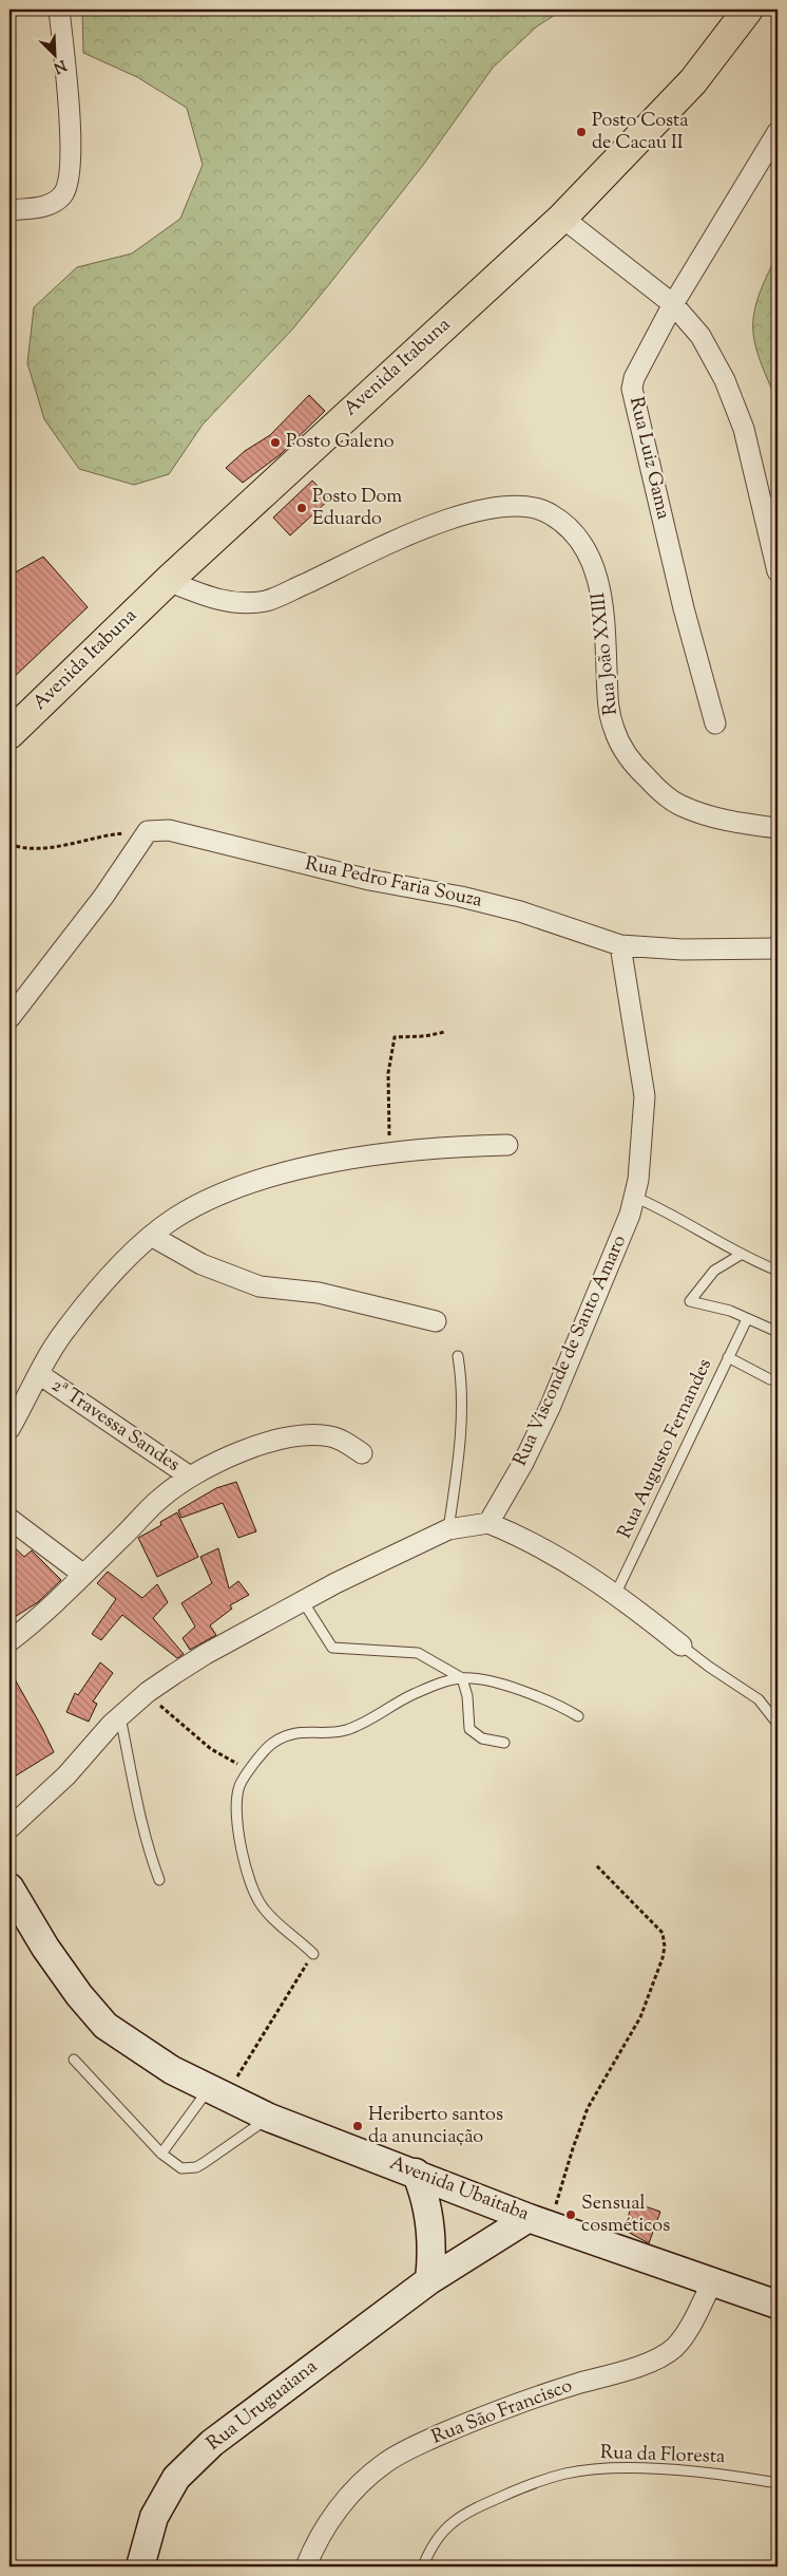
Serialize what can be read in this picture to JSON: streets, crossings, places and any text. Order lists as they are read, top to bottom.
{
  "streets": {
    "main road": ["Avenida Itabuna", "Avenida Ubaitaba", "Rua Uruguaiana"],
    "street": [
      "Rua Luiz Gama",
      "Rua João XXIII",
      "Rua Pedro Faria Souza",
      "Rua Visconde de Santo Amaro",
      "2ª Travessa Sandes",
      "Rua São Francisco"
    ],
    "lane": ["Rua Augusto Fernandes", "Rua da Floresta"]
  },
  "crossings": [
    ["Avenida Itabuna", "Rua João XXIII"],
    ["Rua Pedro Faria Souza", "Rua Visconde de Santo Amaro"],
    ["Avenida Ubaitaba", "Rua Uruguaiana"],
    ["Avenida Ubaitaba", "Rua São Francisco"]
  ],
  "places": [
    "Posto Costa de Cacau II",
    "Posto Galeno",
    "Posto Dom Eduardo",
    "Heriberto santos da anunciação",
    "Sensual cosméticos"
  ],
  "north": "bottom right"
}
